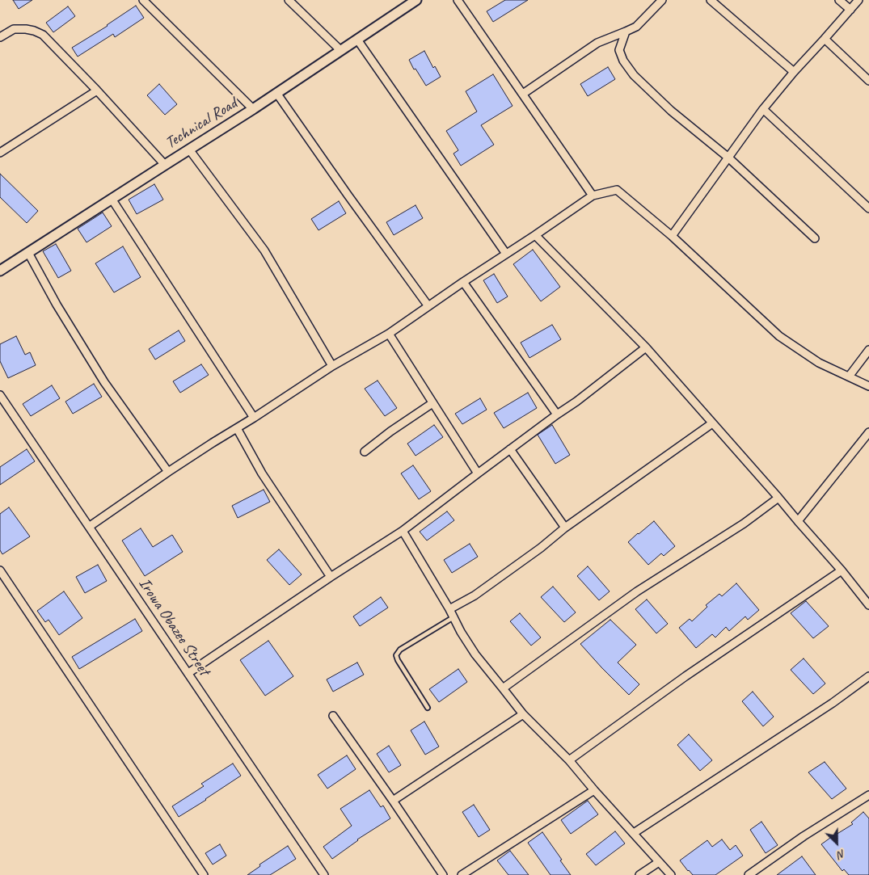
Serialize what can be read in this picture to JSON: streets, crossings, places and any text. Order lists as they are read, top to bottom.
{
  "streets": {
    "street": ["Technical Road", "Irowa Obazee Street"]
  },
  "north": "bottom right"
}
